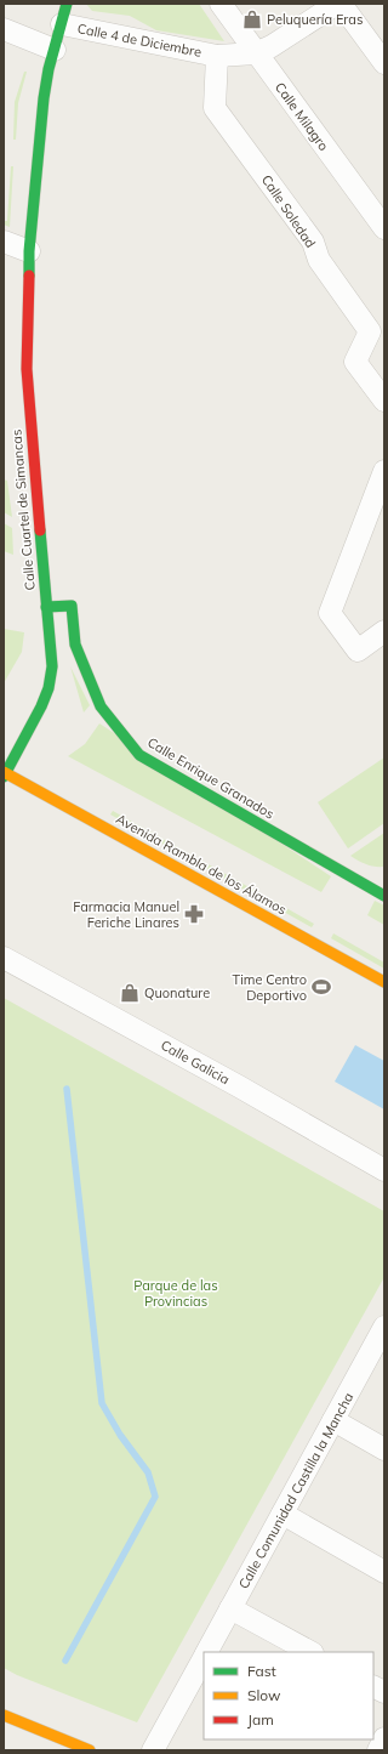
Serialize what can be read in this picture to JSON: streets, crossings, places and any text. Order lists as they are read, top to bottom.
{
  "streets": {
    "street": [
      "Calle 4 de Diciembre",
      "Calle Milagro",
      "Calle Soledad",
      "Calle Cuartel de Simancas",
      "Calle Enrique Granados",
      "Avenida Rambla de los Álamos",
      "Calle Galicia",
      "Calle Comunidad Castilla la Mancha"
    ]
  },
  "crossings": [
    ["Calle 4 de Diciembre", "Calle Milagro"],
    ["Calle 4 de Diciembre", "Calle Soledad"],
    ["Calle 4 de Diciembre", "Calle Cuartel de Simancas"],
    ["Calle Cuartel de Simancas", "Calle Enrique Granados"],
    ["Calle Cuartel de Simancas", "Avenida Rambla de los Álamos"]
  ],
  "parks": ["Parque de las Provincias"],
  "places": {
    "shop": ["Peluquería Eras", "Quonature"],
    "pharmacy": ["Farmacia Manuel Feriche Linares"],
    "sports": ["Time Centro Deportivo"]
  },
  "legend": ["Fast", "Slow", "Jam"]
}
